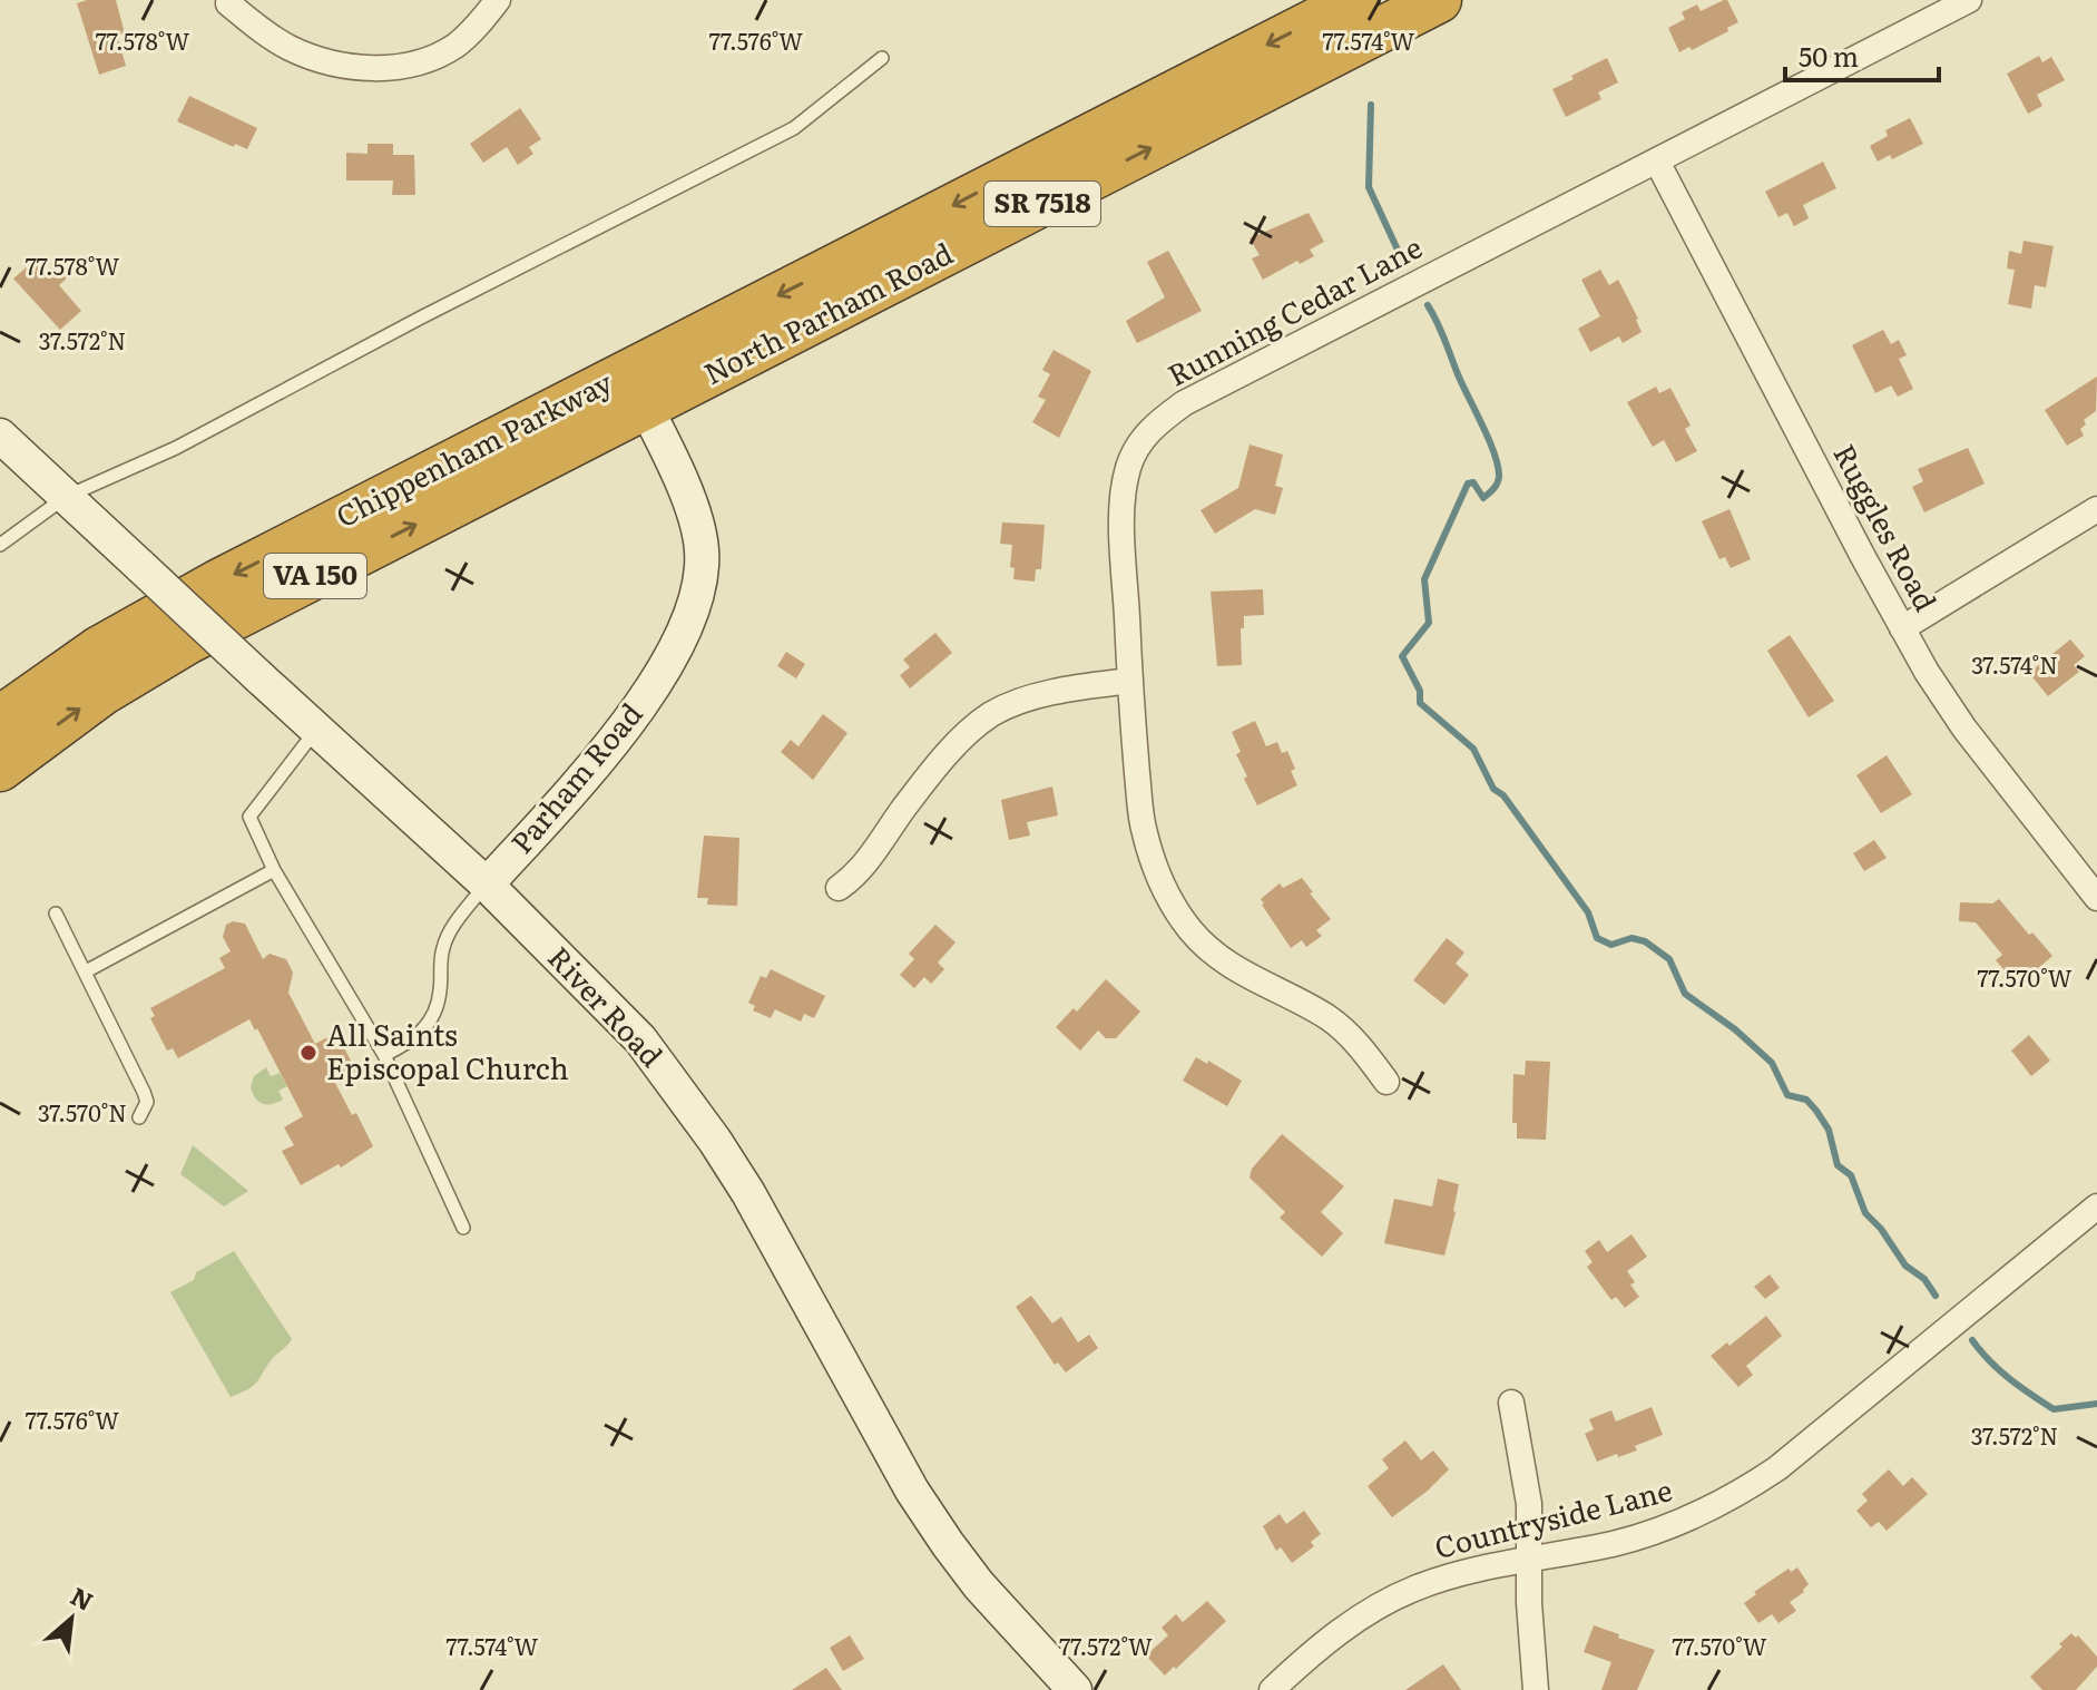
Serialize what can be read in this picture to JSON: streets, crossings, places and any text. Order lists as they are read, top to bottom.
{
  "streets": {
    "highway": [
      "SR 7518",
      "North Parham Road",
      "Chippenham Parkway",
      "VA 150"
    ],
    "main road": ["Parham Road", "River Road"],
    "street": ["Running Cedar Lane", "Ruggles Road", "Countryside Lane"]
  },
  "crossings": [
    ["Running Cedar Lane", "Ruggles Road"],
    ["North Parham Road", "Chippenham Parkway"],
    ["North Parham Road", "Parham Road"],
    ["Chippenham Parkway", "Parham Road"],
    ["Parham Road", "River Road"]
  ],
  "places": ["All Saints Episcopal Church"],
  "scale_bar": "50 m",
  "north": "top right",
  "coordinates": [
    "77.576°W",
    "77.574°W",
    "77.578°W",
    "37.572°N",
    "37.574°N",
    "77.570°W",
    "37.570°N",
    "77.572°W"
  ]
}
